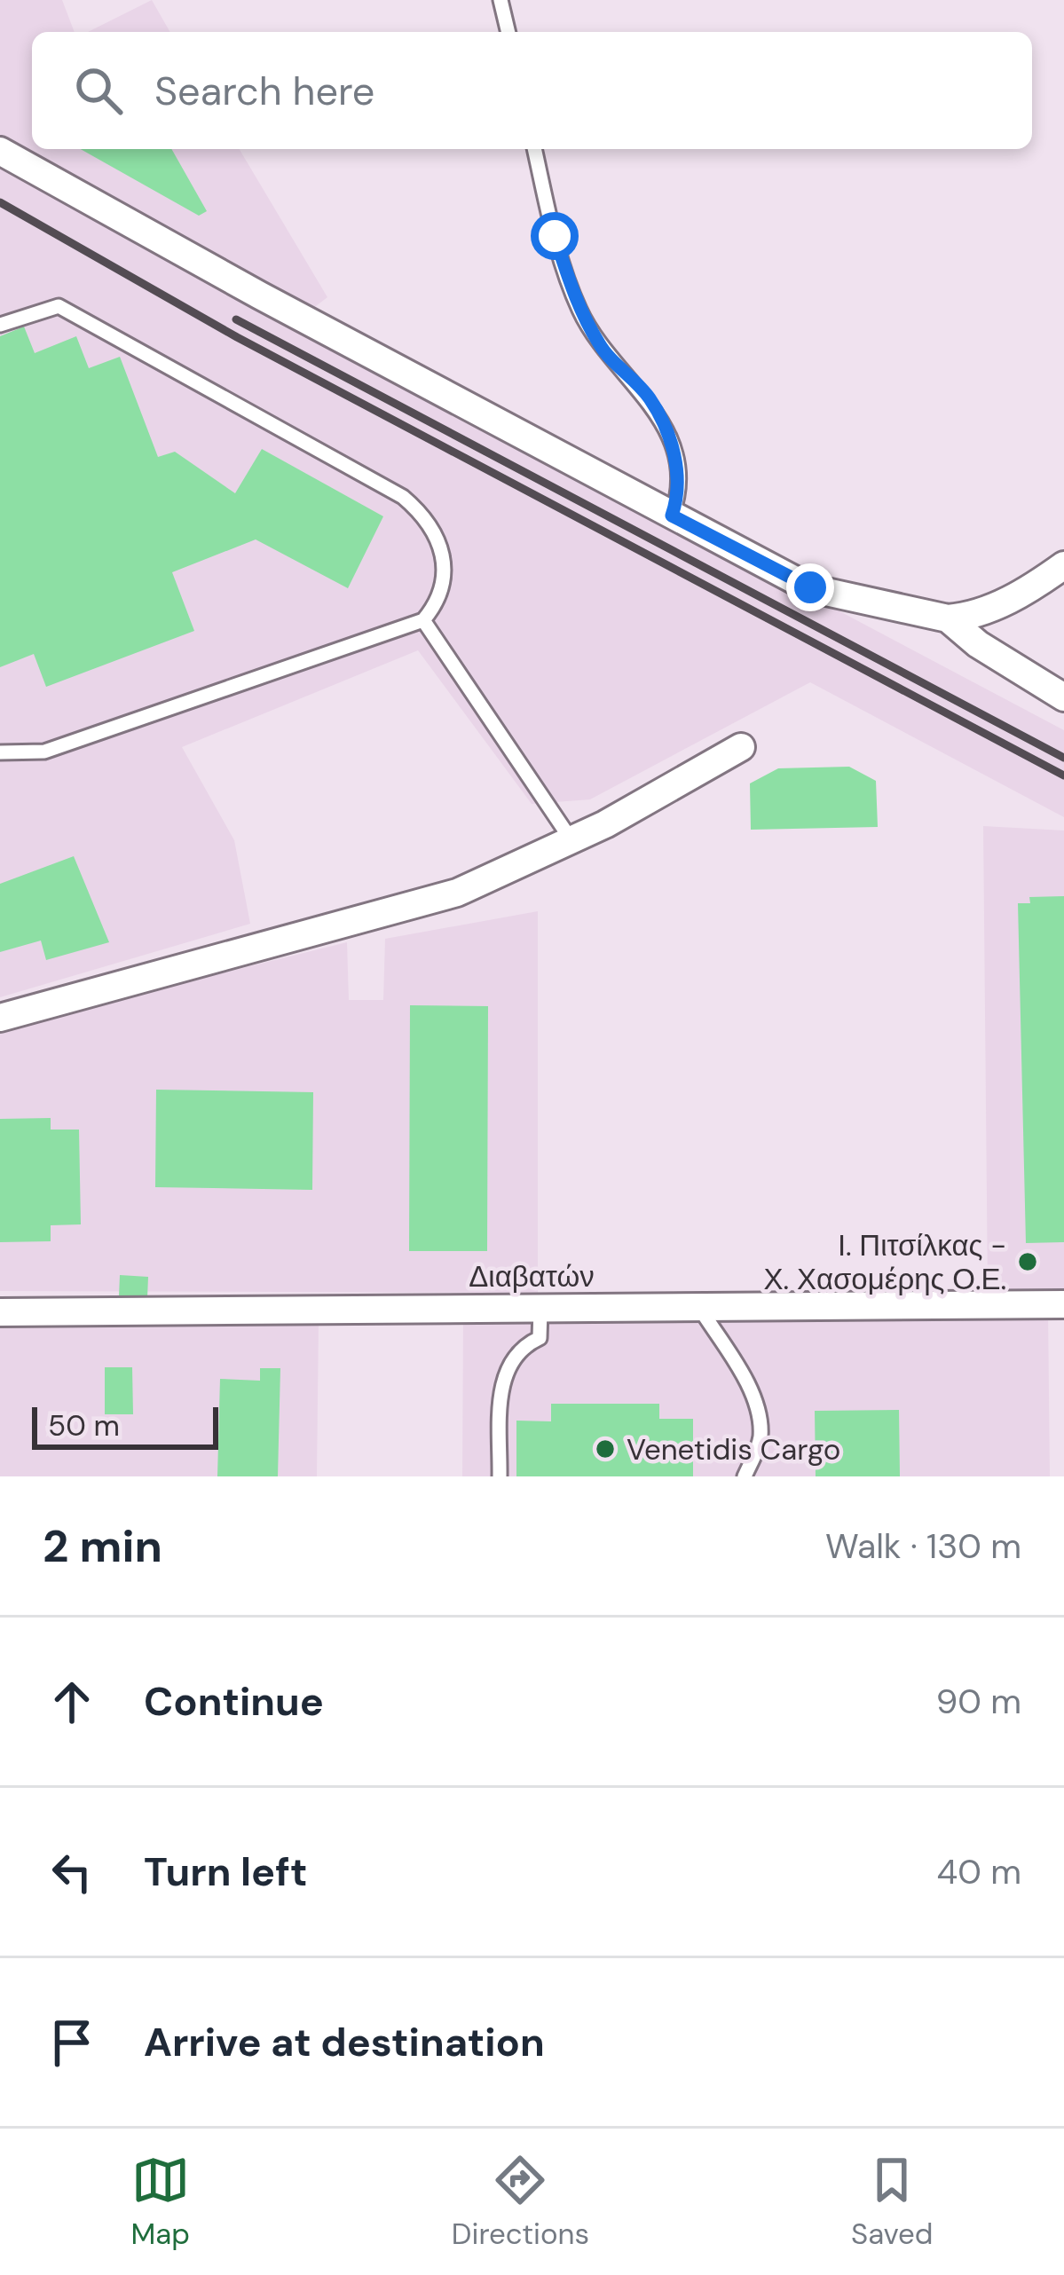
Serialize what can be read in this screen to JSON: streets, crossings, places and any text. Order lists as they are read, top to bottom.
{
  "streets": {
    "street": ["Διαβατών"]
  },
  "places": ["Ι. Πιτσίλκας - Χ. Χασομέρης Ο.Ε.", "Venetidis Cargo"],
  "scale_bar": "50 m",
  "page": {
    "search": "Search here",
    "scale": "50 m",
    "heading": ["2 min", "Walk · 130 m"],
    "list": [
      ["Continue", "90 m"],
      ["Turn left", "40 m"],
      "Arrive at destination"
    ],
    "nav": ["Map", "Directions", "Saved"]
  }
}
